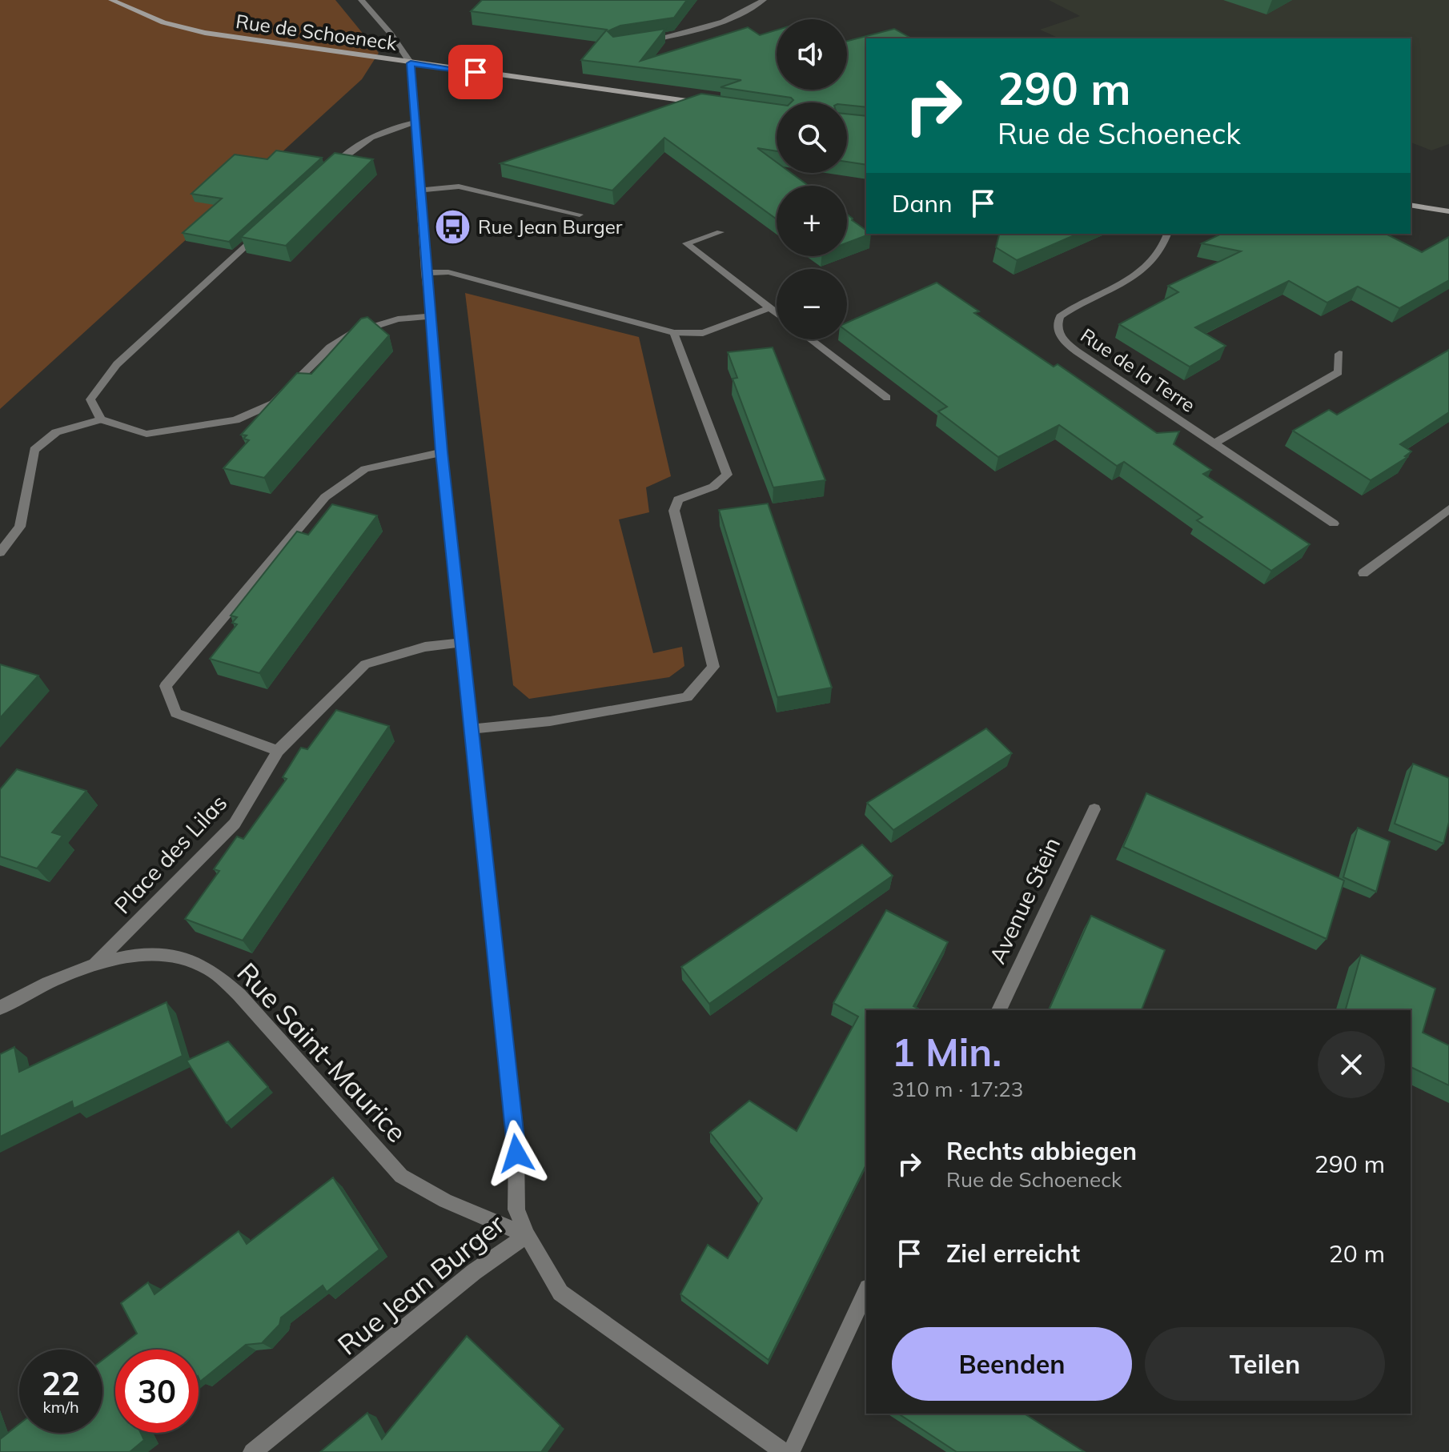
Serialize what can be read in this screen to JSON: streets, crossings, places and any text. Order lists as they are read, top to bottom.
{
  "streets": {
    "main road": ["Rue de Schoeneck"],
    "street": [
      "Rue de la Terre",
      "Place des Lilas",
      "Avenue Stein",
      "Rue Saint-Maurice",
      "Rue Jean Burger"
    ]
  },
  "crossings": [
    ["Rue de Schoeneck", "Rue Jean Burger"],
    ["Place des Lilas", "Rue Saint-Maurice"],
    ["Rue Saint-Maurice", "Rue Jean Burger"]
  ],
  "places": {
    "bus stop": ["Rue Jean Burger"]
  },
  "page": {
    "map_buttons": ["+", "−"],
    "turn": ["290 m", "Rue de Schoeneck"],
    "then": "Dann",
    "heading": ["1 Min.", "310 m · 17:23"],
    "list": [
      {
        "name": "Rechts abbiegen",
        "note": "Rue de Schoeneck",
        "value": "290 m"
      },
      {
        "name": "Ziel erreicht",
        "value": "20 m"
      }
    ],
    "buttons": ["Beenden", "Teilen"],
    "speed": "22 km/h",
    "limit": "30"
  }
}
